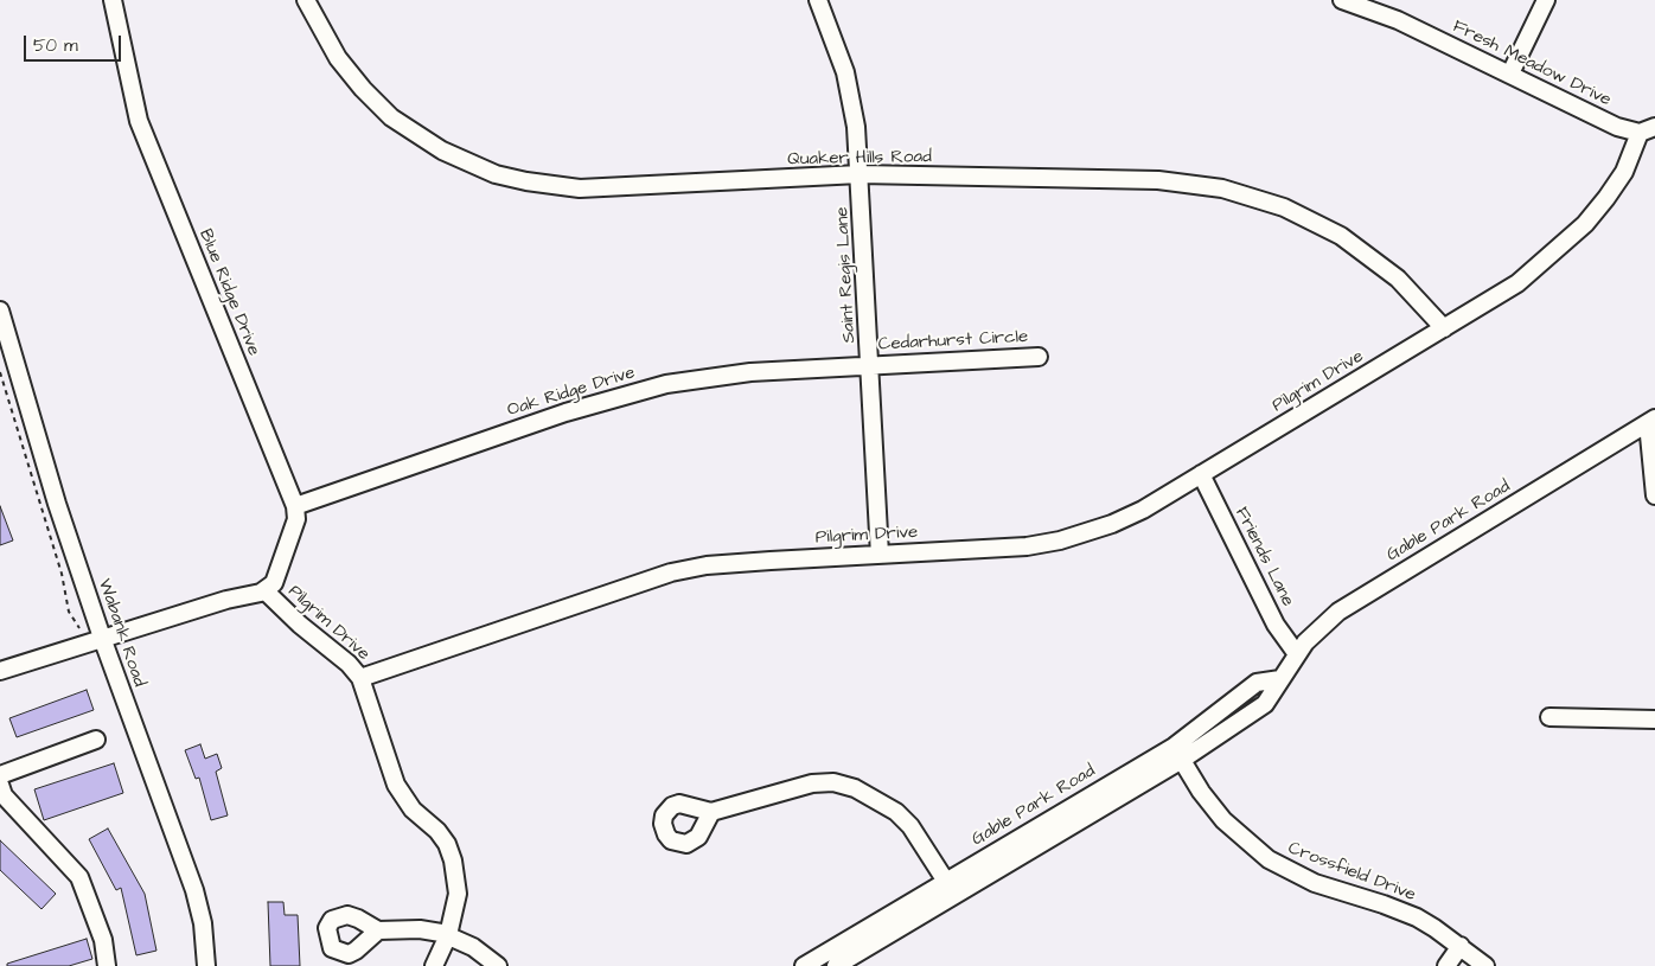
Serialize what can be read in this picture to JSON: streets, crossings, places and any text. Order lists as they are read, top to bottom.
{
  "streets": {
    "street": [
      "Fresh Meadow Drive",
      "Quaker Hills Road",
      "Saint Regis Lane",
      "Blue Ridge Drive",
      "Cedarhurst Circle",
      "Pilgrim Drive",
      "Oak Ridge Drive",
      "Gable Park Road",
      "Friends Lane",
      "Wabank Road",
      "Crossfield Drive"
    ]
  },
  "crossings": [
    ["Fresh Meadow Drive", "Pilgrim Drive"],
    ["Quaker Hills Road", "Saint Regis Lane"],
    ["Quaker Hills Road", "Pilgrim Drive"],
    ["Saint Regis Lane", "Cedarhurst Circle"],
    ["Saint Regis Lane", "Pilgrim Drive"],
    ["Saint Regis Lane", "Oak Ridge Drive"],
    ["Blue Ridge Drive", "Pilgrim Drive"],
    ["Blue Ridge Drive", "Oak Ridge Drive"],
    ["Cedarhurst Circle", "Oak Ridge Drive"],
    ["Pilgrim Drive", "Friends Lane"],
    ["Pilgrim Drive", "Wabank Road"],
    ["Gable Park Road", "Friends Lane"],
    ["Gable Park Road", "Crossfield Drive"]
  ],
  "scale_bar": "50 m"
}
